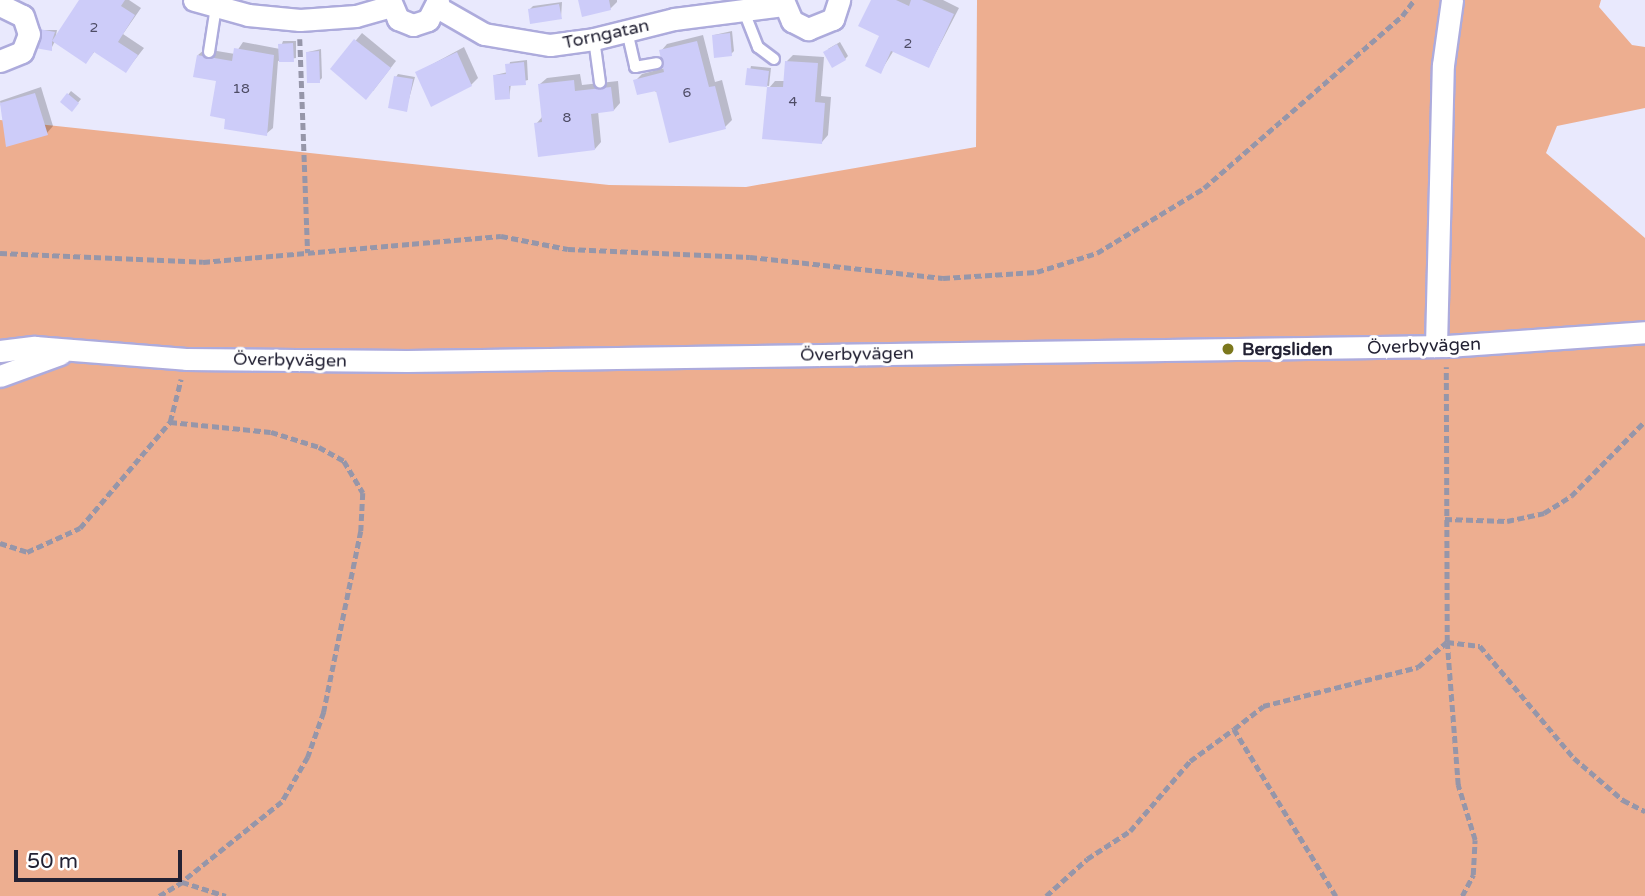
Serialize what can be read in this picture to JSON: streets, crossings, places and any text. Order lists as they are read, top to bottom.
{
  "streets": {
    "street": ["Torngatan", "Överbyvägen"]
  },
  "places": ["Bergsliden"],
  "house_numbers": [
    "2",
    "2",
    "18",
    "6",
    "4",
    "8"
  ],
  "scale_bar": "50 m"
}
